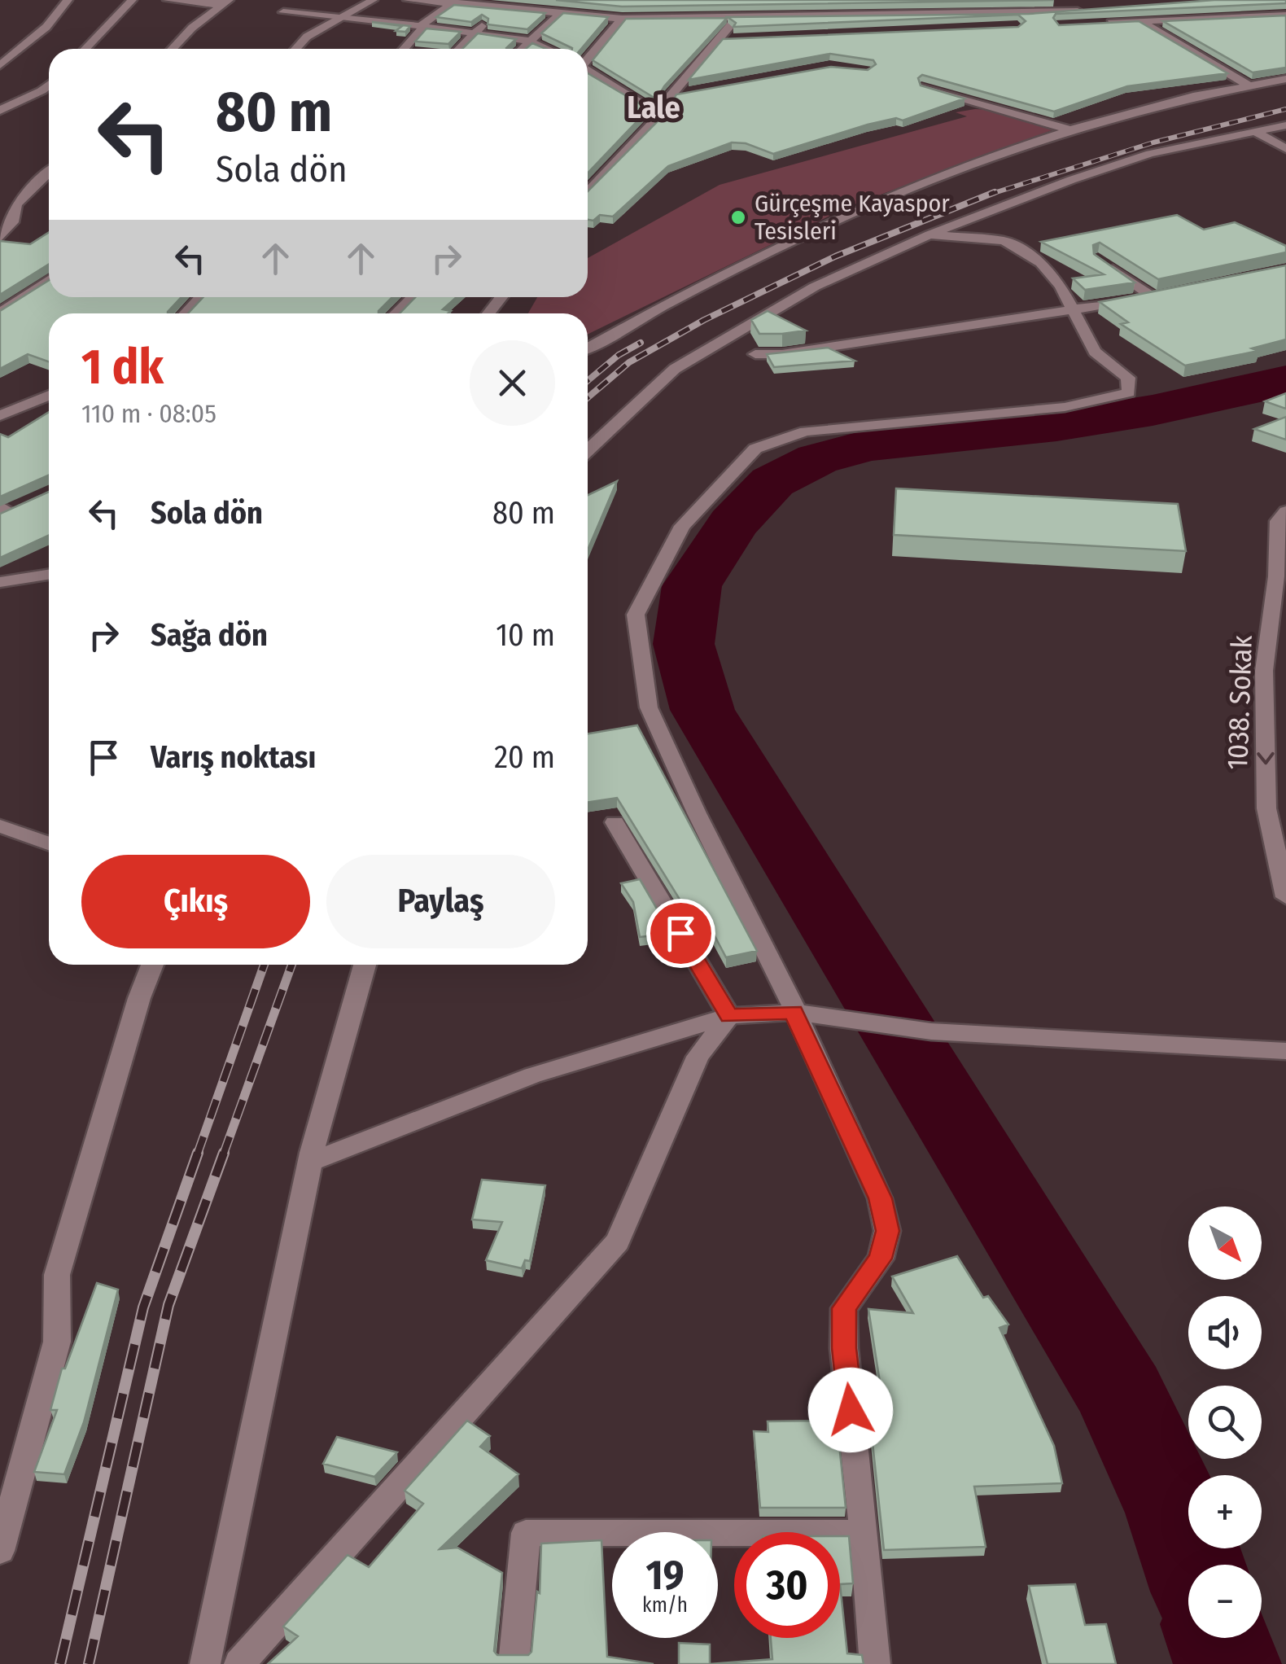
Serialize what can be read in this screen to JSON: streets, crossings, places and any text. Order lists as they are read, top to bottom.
{
  "streets": {
    "street": ["1038. Sokak"]
  },
  "one_way": ["1038. Sokak"],
  "districts": ["Lale"],
  "places": ["Gürçeşme Kayaspor Tesisleri"],
  "north": "bottom right",
  "page": {
    "turn": ["80 m", "Sola dön"],
    "heading": ["1 dk", "110 m · 08:05"],
    "list": [
      {
        "name": "Sola dön",
        "value": "80 m"
      },
      {
        "name": "Sağa dön",
        "value": "10 m"
      },
      {
        "name": "Varış noktası",
        "value": "20 m"
      }
    ],
    "buttons": ["Çıkış", "Paylaş"],
    "map_buttons": ["+", "−"],
    "speed": "19 km/h",
    "limit": "30"
  }
}
